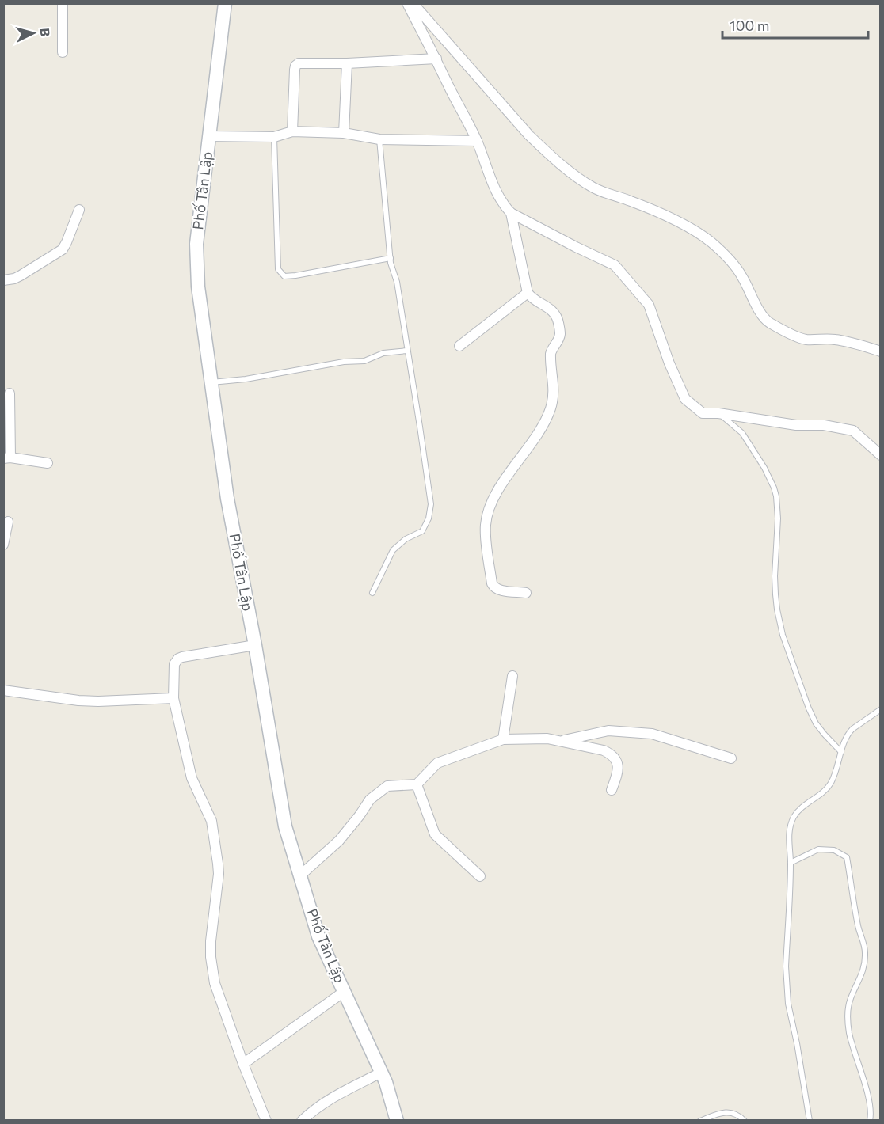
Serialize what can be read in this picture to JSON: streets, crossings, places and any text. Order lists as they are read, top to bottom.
{
  "streets": {
    "main road": ["Phố Tân Lập"]
  },
  "scale_bar": "100 m",
  "north": "right"
}
